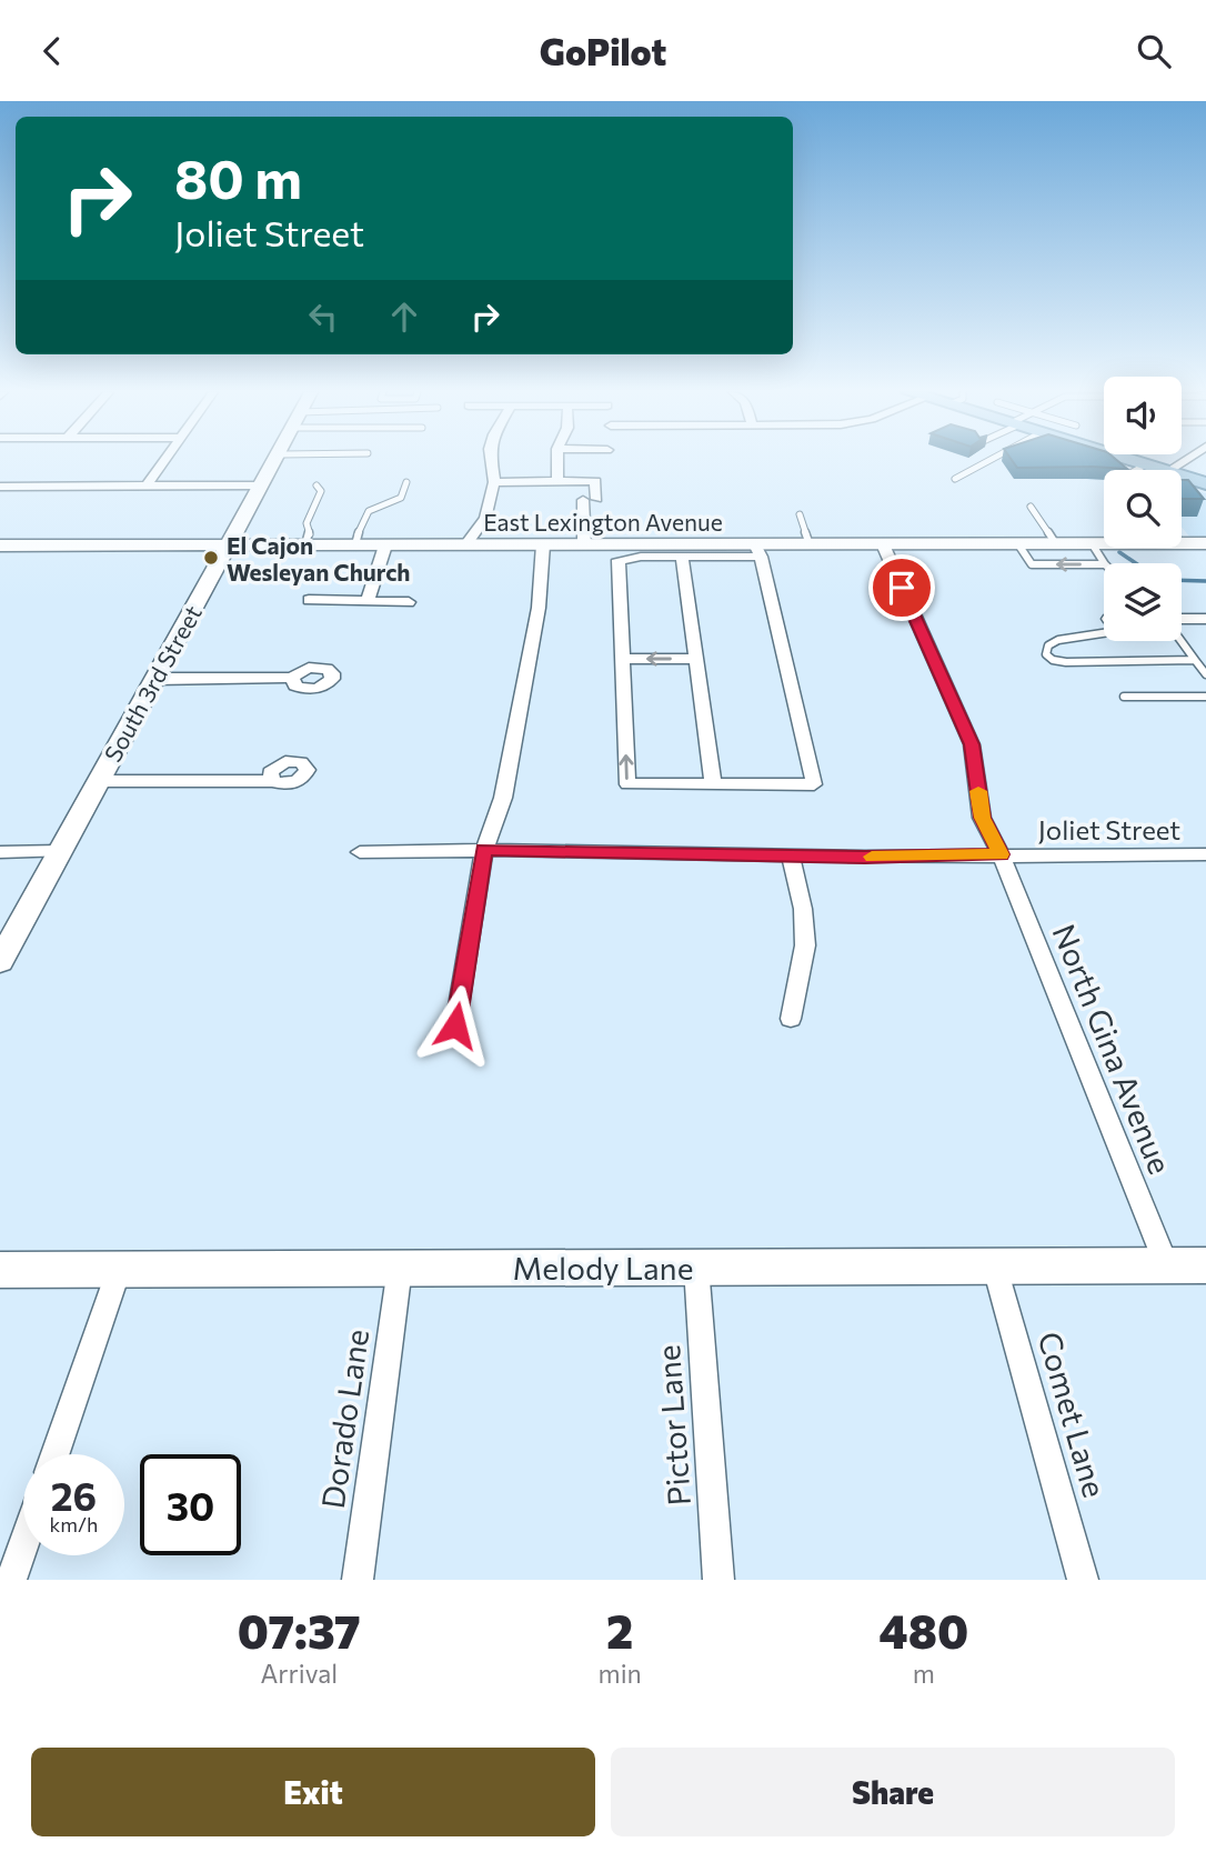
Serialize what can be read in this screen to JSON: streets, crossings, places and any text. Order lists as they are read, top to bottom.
{
  "streets": {
    "street": [
      "East Lexington Avenue",
      "South 3rd Street",
      "Joliet Street",
      "North Gina Avenue",
      "Melody Lane",
      "Comet Lane",
      "Dorado Lane",
      "Pictor Lane"
    ]
  },
  "crossings": [
    ["East Lexington Avenue", "South 3rd Street"],
    ["East Lexington Avenue", "North Gina Avenue"],
    ["Joliet Street", "North Gina Avenue"],
    ["North Gina Avenue", "Melody Lane"],
    ["Melody Lane", "Comet Lane"],
    ["Melody Lane", "Dorado Lane"],
    ["Melody Lane", "Pictor Lane"]
  ],
  "places": ["El Cajon Wesleyan Church"],
  "page": {
    "header": "GoPilot",
    "turn": ["80 m", "Joliet Street"],
    "speed": "26 km/h",
    "limit": "30",
    "eta": [
      "07:37",
      "Arrival",
      "2",
      "min",
      "480",
      "m"
    ],
    "buttons": ["Exit", "Share"]
  }
}
